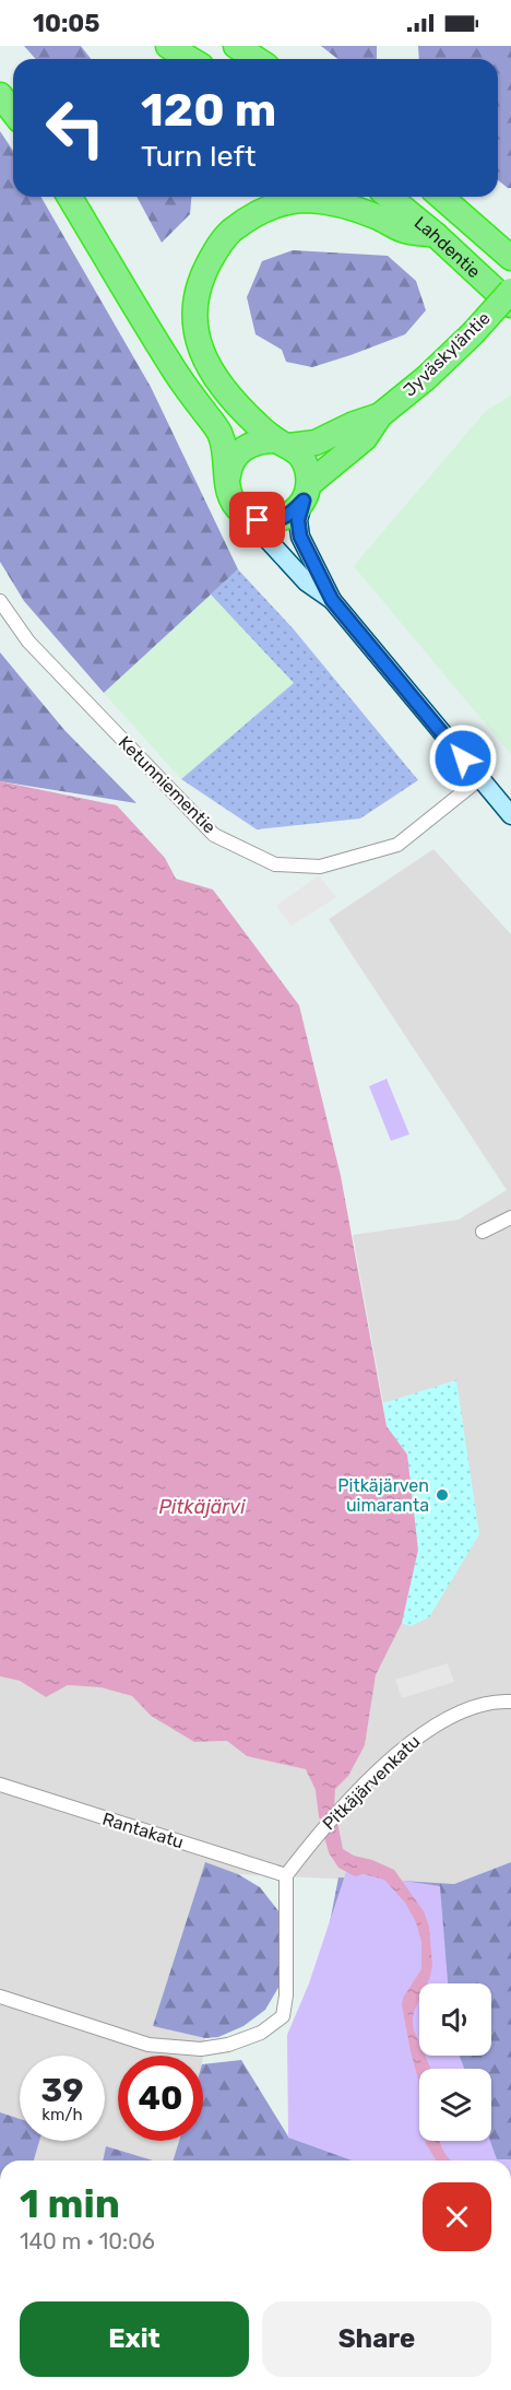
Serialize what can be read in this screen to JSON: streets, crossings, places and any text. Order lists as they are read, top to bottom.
{
  "streets": {
    "highway": ["Lahdentie", "Jyväskyläntie"],
    "street": ["Ketunniementie", "Pitkäjärvenkatu", "Rantakatu"]
  },
  "crossings": [
    ["Pitkäjärvenkatu", "Rantakatu"]
  ],
  "water": ["Pitkäjärvi"],
  "places": ["Pitkäjärven uimaranta"],
  "page": {
    "status": "10:05",
    "turn": ["120 m", "Turn left"],
    "speed": "39 km/h",
    "limit": "40",
    "heading": ["1 min", "140 m · 10:06"],
    "buttons": ["Exit", "Share"]
  }
}
